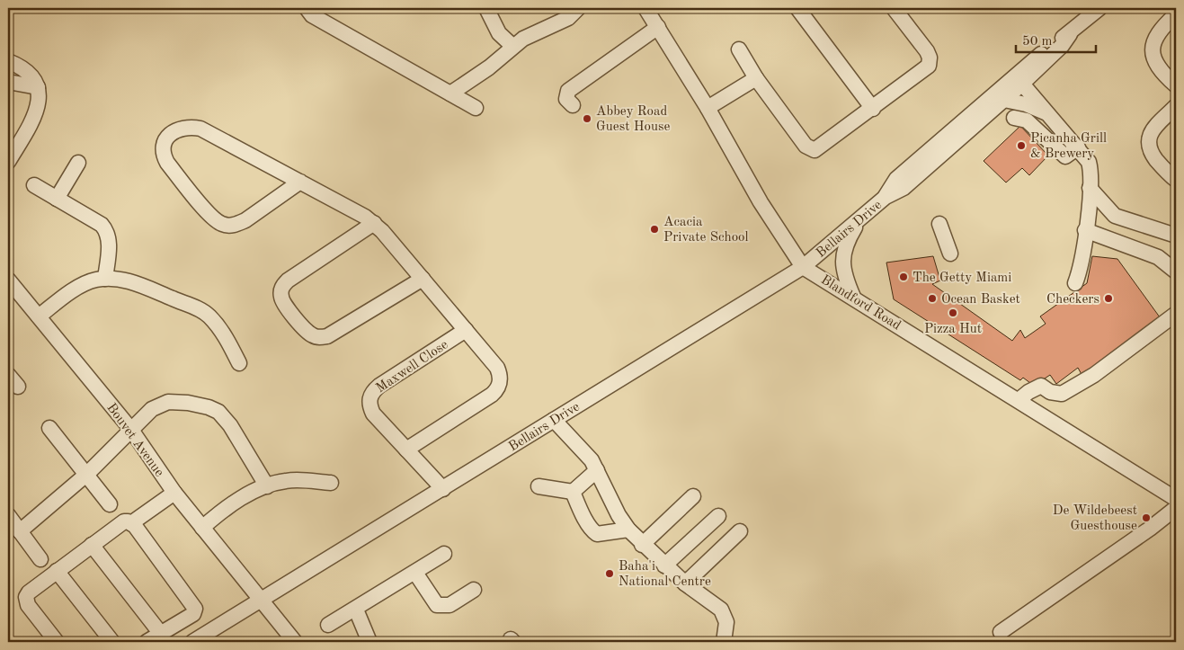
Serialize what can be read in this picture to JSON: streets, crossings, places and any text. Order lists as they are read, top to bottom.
{
  "streets": {
    "street": [
      "Bellairs Drive",
      "Blandford Road",
      "Maxwell Close",
      "Bouvet Avenue"
    ]
  },
  "crossings": [
    ["Bellairs Drive", "Blandford Road"],
    ["Bellairs Drive", "Maxwell Close"],
    ["Bellairs Drive", "Bouvet Avenue"]
  ],
  "places": [
    "Abbey Road Guest House",
    "Picanha Grill & Brewery",
    "Acacia Private School",
    "The Getty Miami",
    "Ocean Basket",
    "Checkers",
    "Pizza Hut",
    "De Wildebeest Guesthouse",
    "Baha'i National Centre"
  ],
  "scale_bar": "50 m"
}
